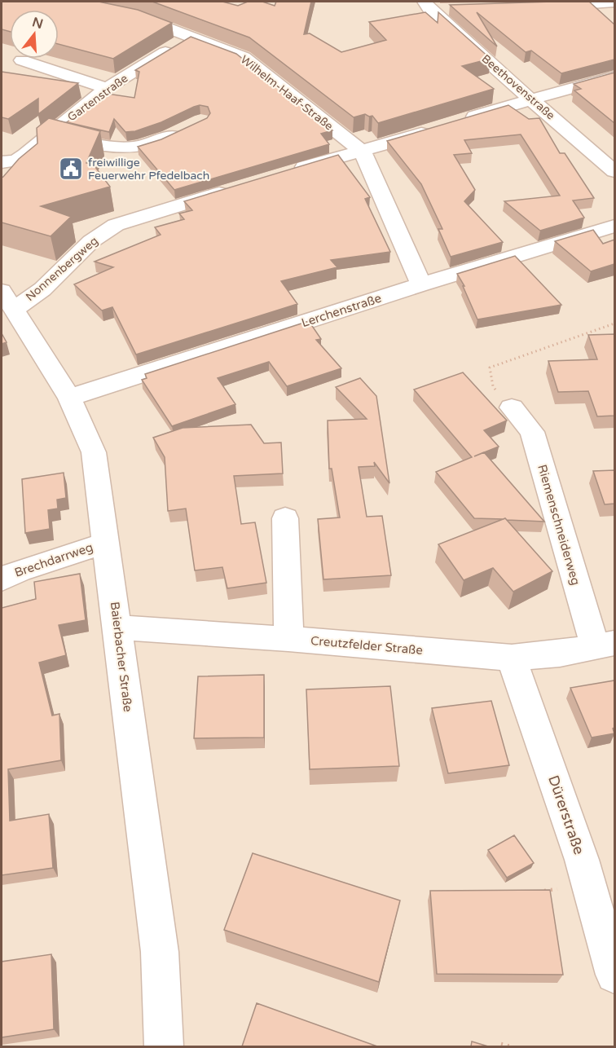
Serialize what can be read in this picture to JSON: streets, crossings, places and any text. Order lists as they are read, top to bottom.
{
  "streets": {
    "street": [
      "Beethovenstraße",
      "Wilhelm-Haaf-Straße",
      "Gartenstraße",
      "Nonnenbergweg",
      "Lerchenstraße",
      "Riemenschneiderweg",
      "Brechdarrweg",
      "Creutzfelder Straße",
      "Baierbacher Straße",
      "Dürerstraße"
    ]
  },
  "crossings": [
    ["Wilhelm-Haaf-Straße", "Gartenstraße"],
    ["Wilhelm-Haaf-Straße", "Lerchenstraße"],
    ["Nonnenbergweg", "Baierbacher Straße"],
    ["Lerchenstraße", "Baierbacher Straße"],
    ["Riemenschneiderweg", "Creutzfelder Straße"],
    ["Brechdarrweg", "Baierbacher Straße"],
    ["Creutzfelder Straße", "Baierbacher Straße"],
    ["Creutzfelder Straße", "Dürerstraße"]
  ],
  "places": {
    "public building": ["freiwillige Feuerwehr Pfedelbach"]
  },
  "north": "top"
}
